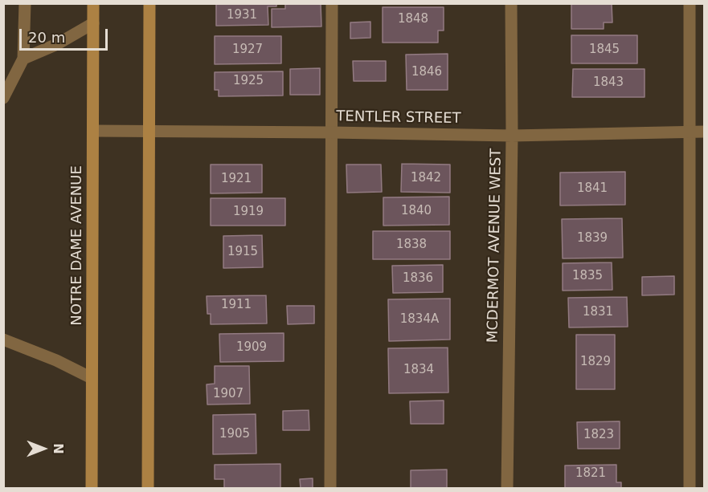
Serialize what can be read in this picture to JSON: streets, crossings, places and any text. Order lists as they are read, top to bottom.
{
  "streets": {
    "main road": ["NOTRE DAME AVENUE"],
    "street": ["TENTLER STREET", "MCDERMOT AVENUE WEST"]
  },
  "crossings": [
    ["TENTLER STREET", "NOTRE DAME AVENUE"],
    ["TENTLER STREET", "MCDERMOT AVENUE WEST"]
  ],
  "house_numbers": [
    "1931",
    "1848",
    "1927",
    "1845",
    "1846",
    "1925",
    "1843",
    "1842",
    "1921",
    "1841",
    "1840",
    "1919",
    "1839",
    "1838",
    "1915",
    "1835",
    "1836",
    "1911",
    "1831",
    "1834A",
    "1909",
    "1829",
    "1834",
    "1907",
    "1905",
    "1823",
    "1821"
  ],
  "scale_bar": "20 m",
  "north": "right"
}
